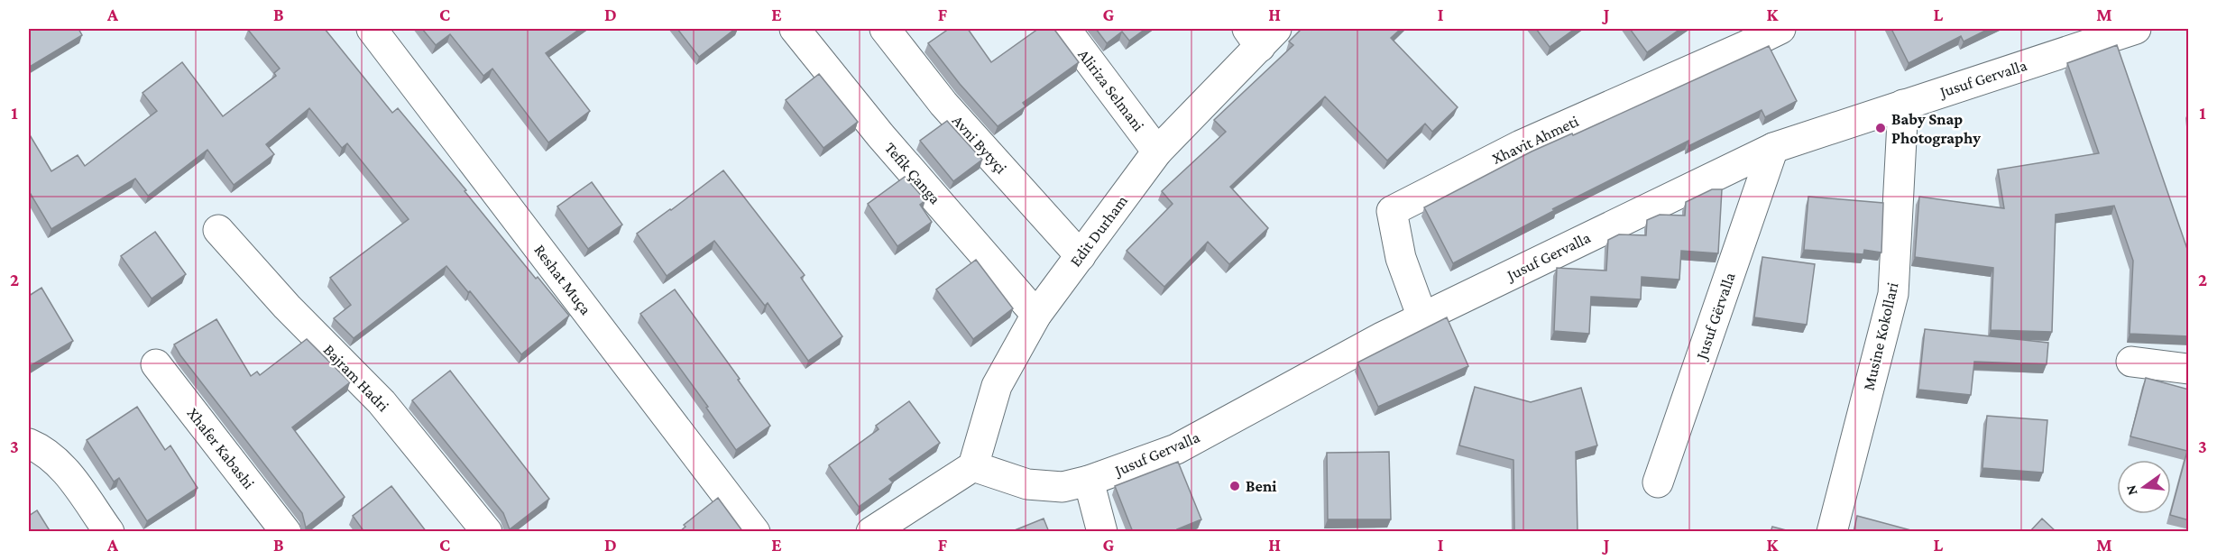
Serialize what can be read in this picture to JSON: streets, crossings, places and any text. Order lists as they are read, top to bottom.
{
  "streets": {
    "street": [
      "Jusuf Gervalla",
      "Aliriza Selmani",
      "Xhavit Ahmeti",
      "Avni Bytyçi",
      "Tefik Çanga",
      "Edit Durham",
      "Reshat Muça",
      "Jusuf Gërvalla",
      "Musine Kokollari",
      "Bajram Hadri",
      "Xhafer Kabashi"
    ]
  },
  "crossings": [
    ["Jusuf Gervalla", "Xhavit Ahmeti"],
    ["Jusuf Gervalla", "Edit Durham"],
    ["Jusuf Gervalla", "Jusuf Gërvalla"],
    ["Jusuf Gervalla", "Musine Kokollari"],
    ["Aliriza Selmani", "Edit Durham"],
    ["Avni Bytyçi", "Edit Durham"],
    ["Tefik Çanga", "Edit Durham"]
  ],
  "places": ["Baby Snap Photography", "Beni"],
  "north": "left",
  "grid": {
    "columns": [
      "A",
      "B",
      "C",
      "D",
      "E",
      "F",
      "G",
      "H",
      "I",
      "J",
      "K",
      "L",
      "M"
    ],
    "rows": ["1", "2", "3"]
  }
}
